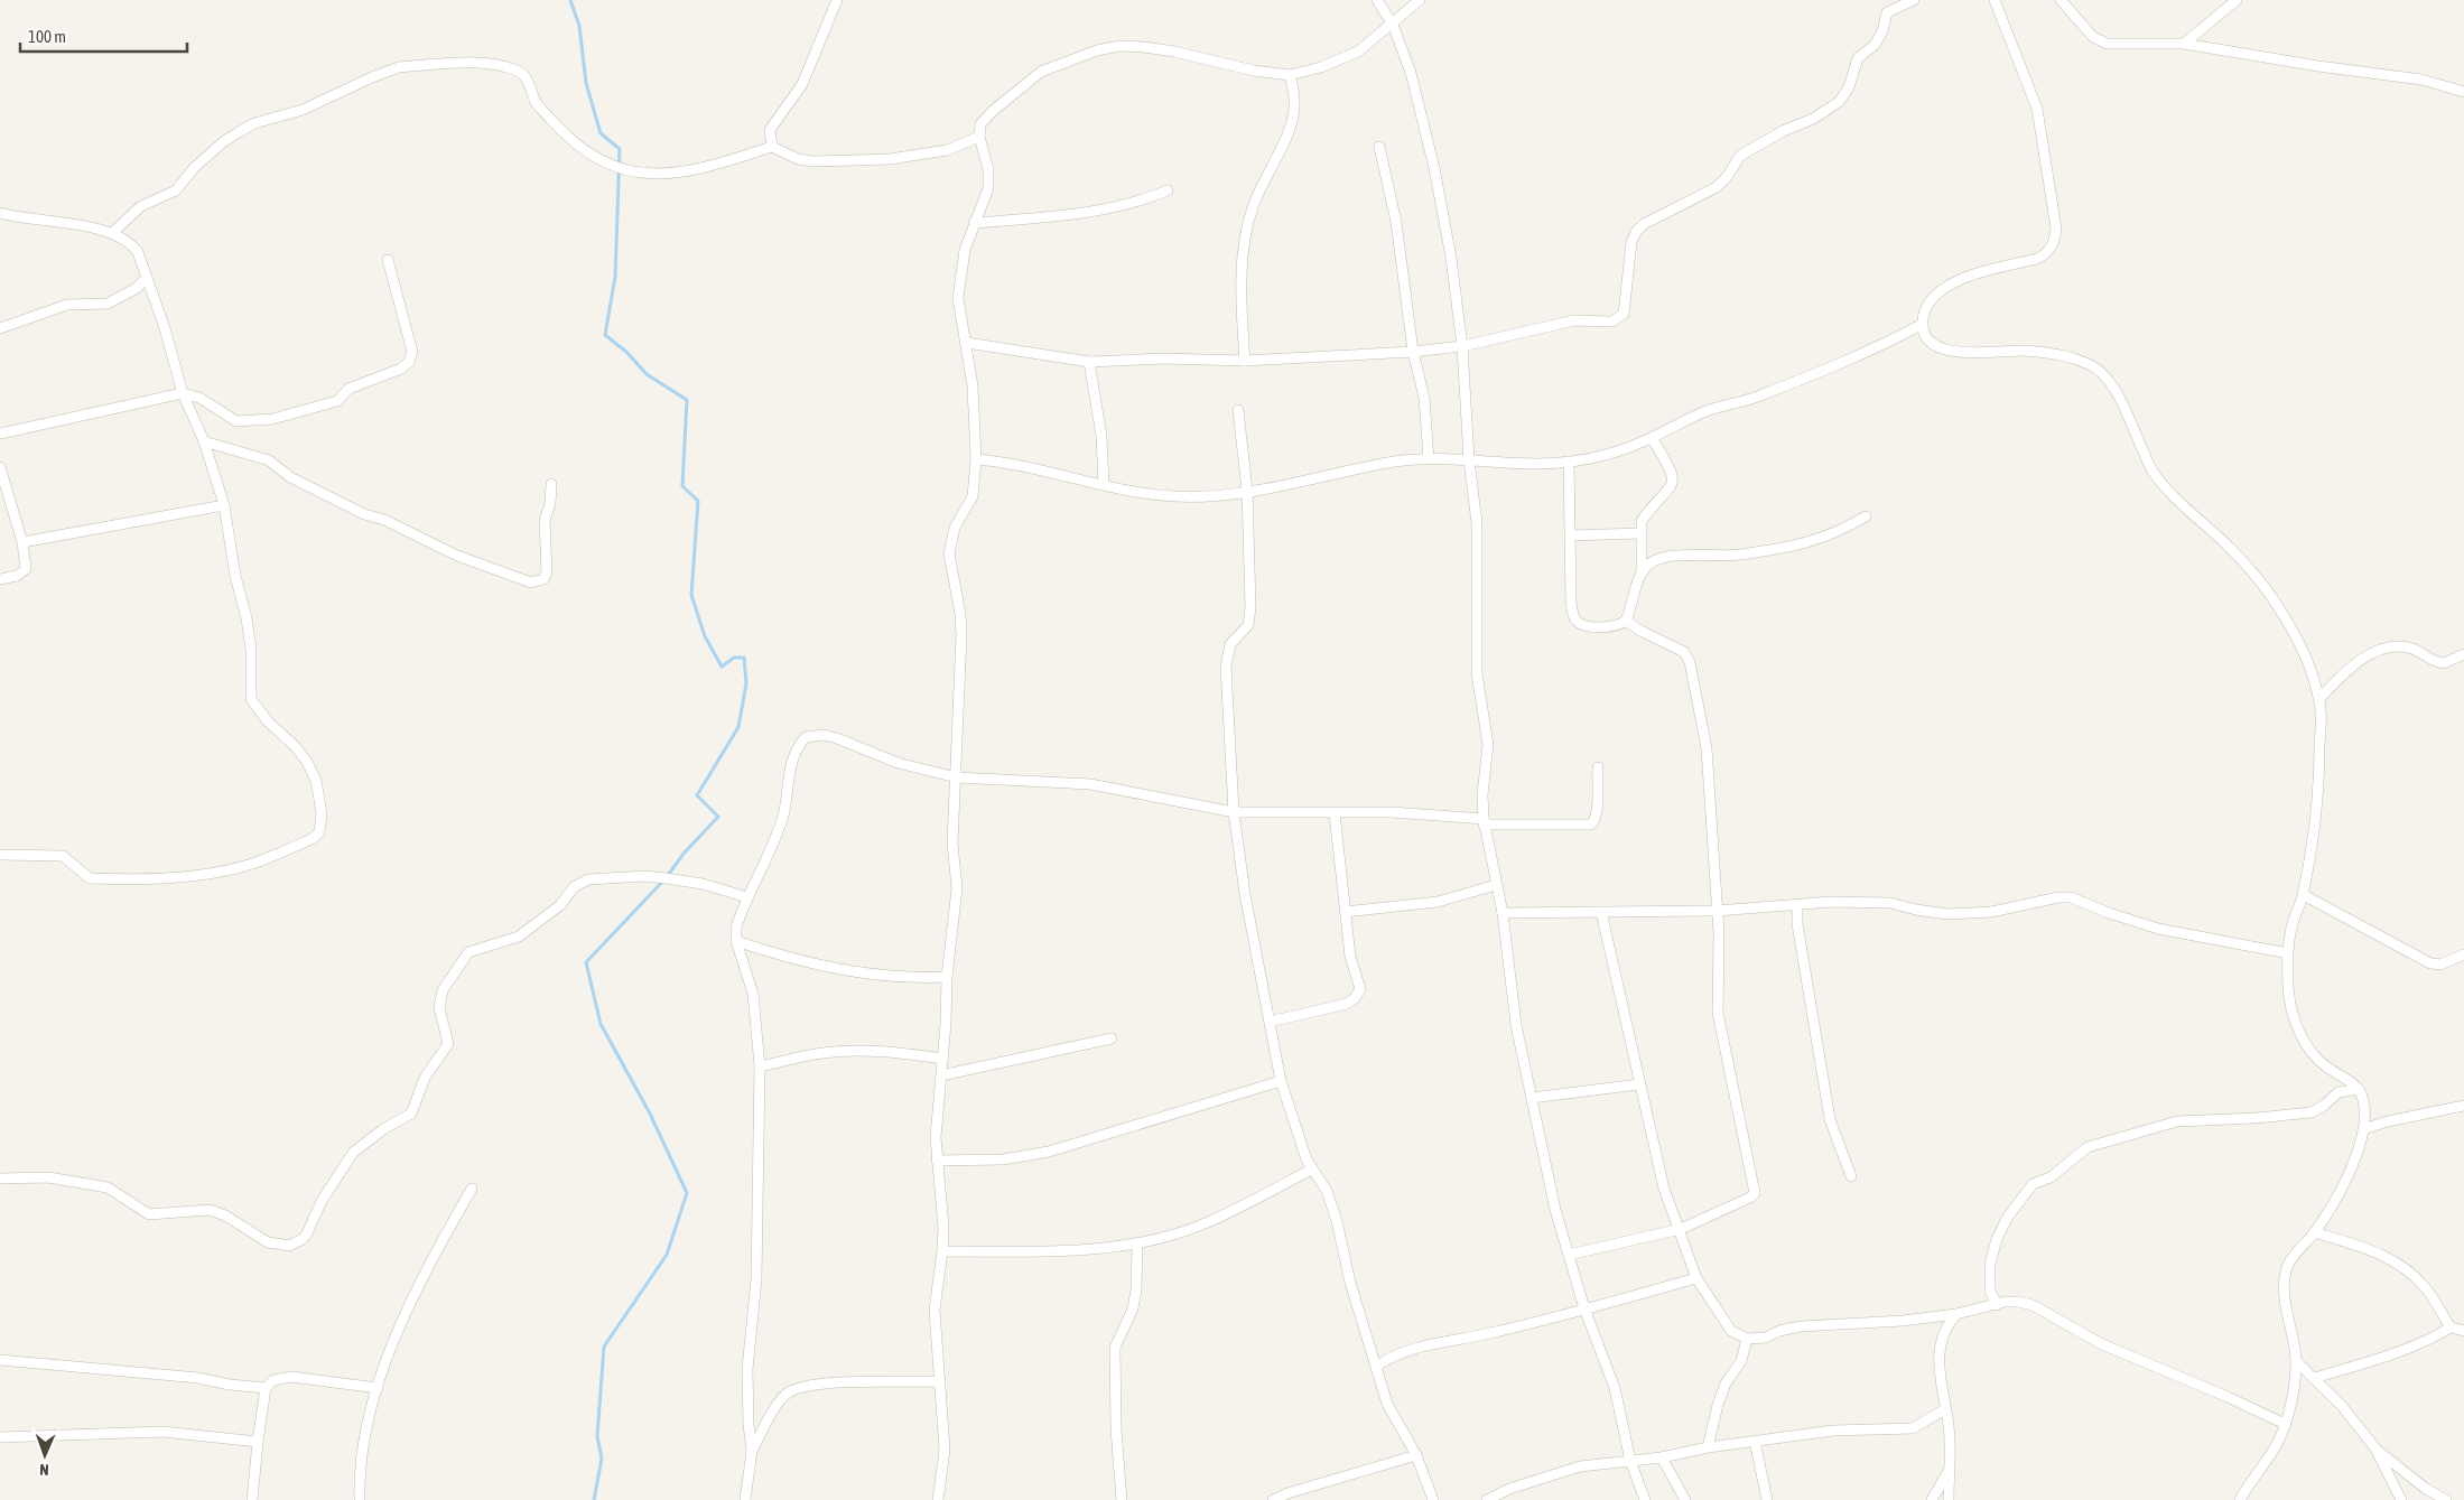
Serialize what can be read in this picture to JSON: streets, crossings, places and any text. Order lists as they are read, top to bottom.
{
  "scale_bar": "100 m",
  "north": "bottom"
}
